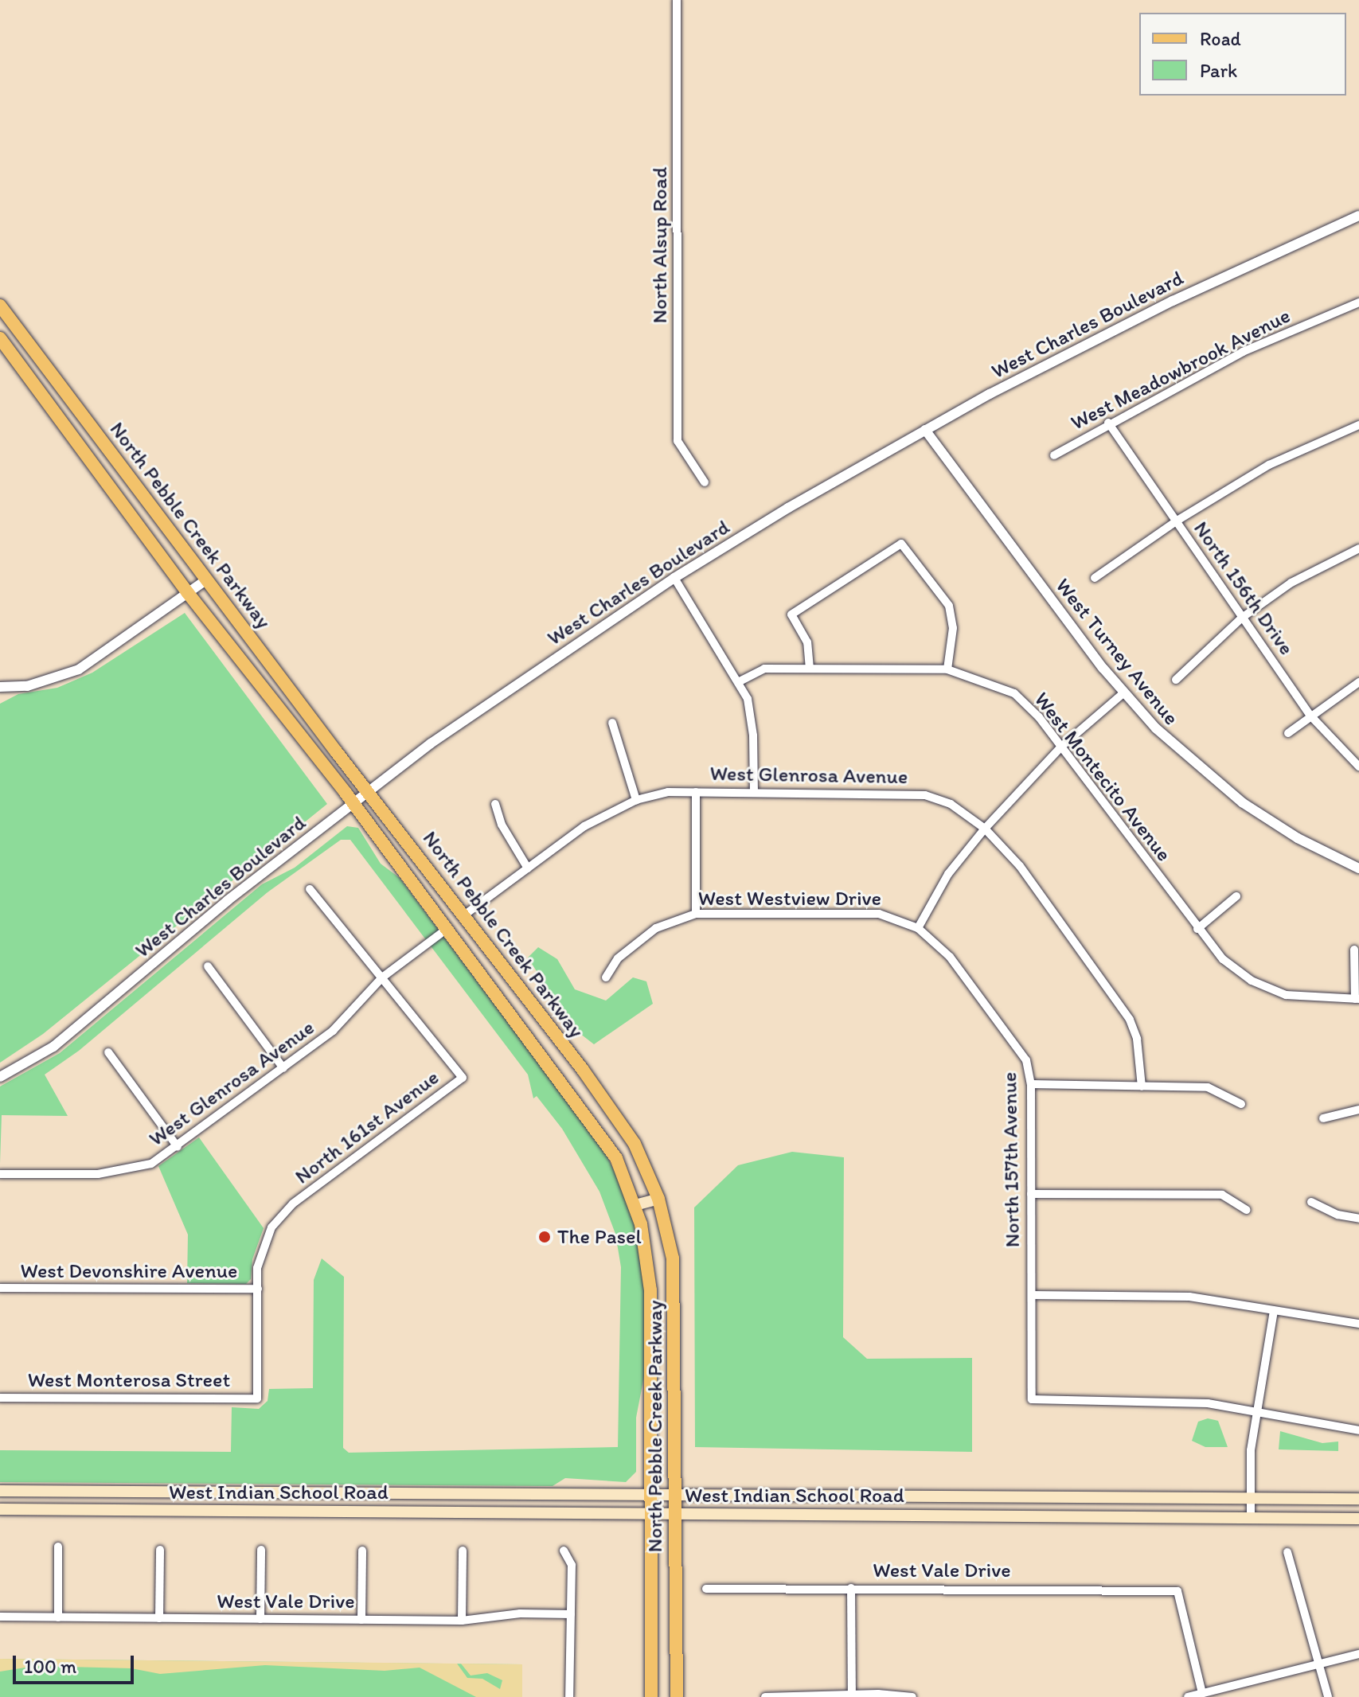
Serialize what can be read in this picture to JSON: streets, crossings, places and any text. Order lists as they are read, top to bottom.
{
  "streets": {
    "main road": ["North Pebble Creek Parkway", "West Indian School Road"],
    "street": [
      "North Alsup Road",
      "West Charles Boulevard",
      "West Meadowbrook Avenue",
      "North 156th Drive",
      "West Turney Avenue",
      "West Glenrosa Avenue",
      "West Montecito Avenue",
      "West Westview Drive",
      "North 161st Avenue",
      "North 157th Avenue",
      "West Devonshire Avenue",
      "West Monterosa Street",
      "West Vale Drive"
    ]
  },
  "crossings": [
    ["West Charles Boulevard", "North Pebble Creek Parkway"],
    ["West Charles Boulevard", "West Turney Avenue"],
    ["West Meadowbrook Avenue", "North 156th Drive"],
    ["North Pebble Creek Parkway", "West Glenrosa Avenue"],
    ["North Pebble Creek Parkway", "West Indian School Road"],
    ["West Glenrosa Avenue", "North 161st Avenue"],
    ["West Westview Drive", "North 157th Avenue"],
    ["North 161st Avenue", "West Devonshire Avenue"],
    ["North 161st Avenue", "West Monterosa Street"]
  ],
  "places": ["The Pasel"],
  "legend": ["Road", "Park"],
  "scale_bar": "100 m"
}
